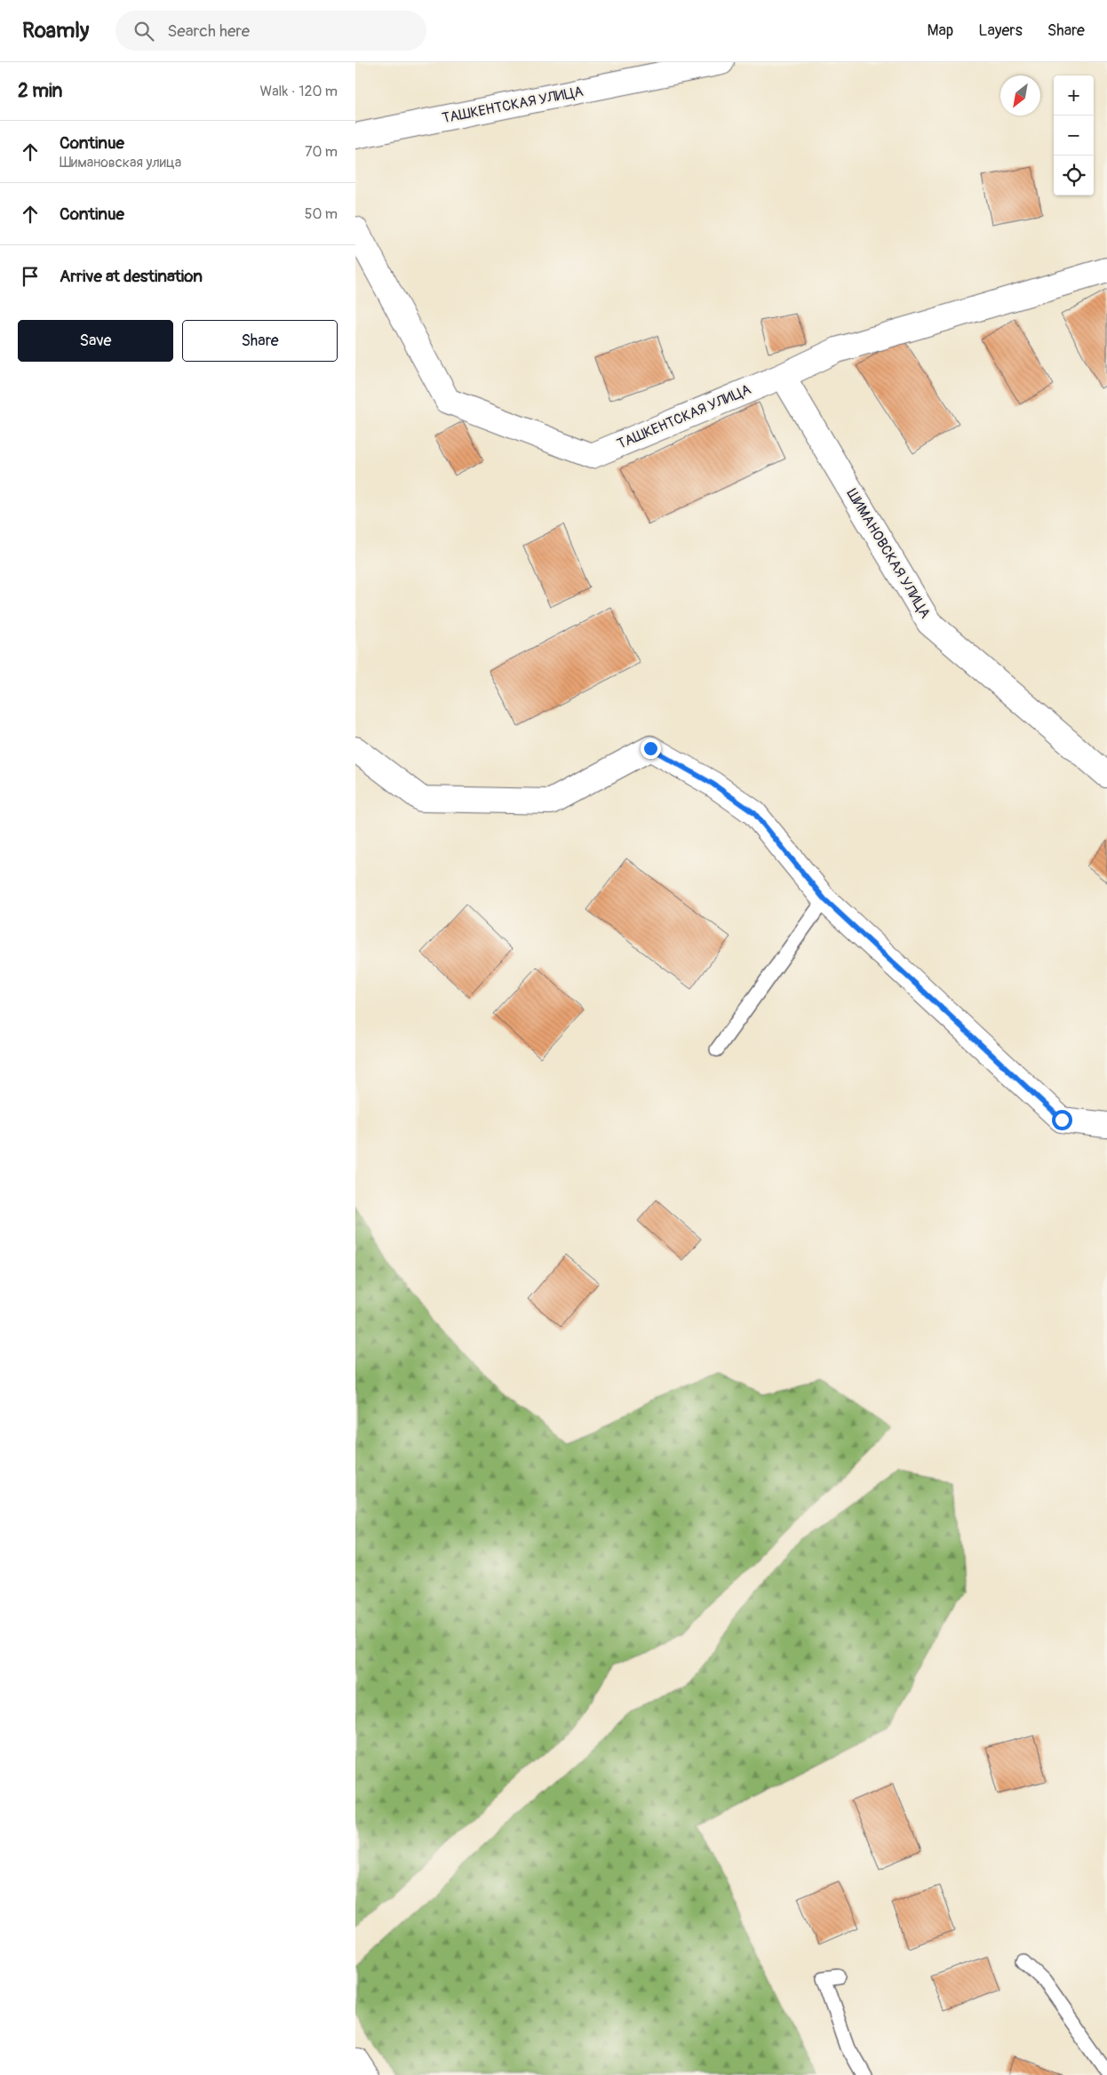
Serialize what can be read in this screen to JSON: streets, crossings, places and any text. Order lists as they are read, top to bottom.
{
  "streets": {
    "street": ["ТАШКЕНТСКАЯ УЛИЦА", "ШИМАНОВСКАЯ УЛИЦА"]
  },
  "crossings": [
    ["ТАШКЕНТСКАЯ УЛИЦА", "ШИМАНОВСКАЯ УЛИЦА"]
  ],
  "north": "bottom left",
  "page": {
    "header": "Roamly",
    "search": "Search here",
    "nav": ["Map", "Layers", "Share"],
    "heading": ["2 min", "Walk · 120 m"],
    "map_buttons": ["+", "−"],
    "list": [
      ["Continue", "Шимановская улица", "70 m"],
      ["Continue", "50 m"],
      "Arrive at destination"
    ],
    "buttons": ["Save", "Share"]
  }
}
